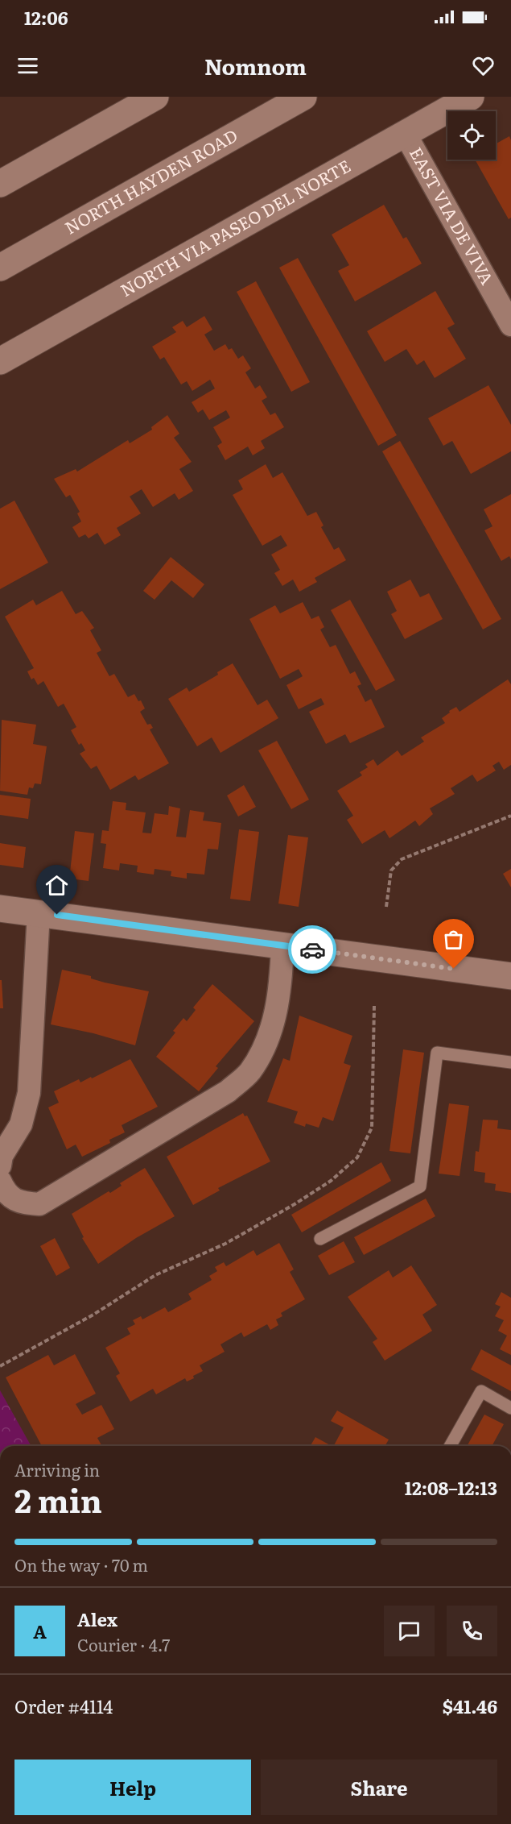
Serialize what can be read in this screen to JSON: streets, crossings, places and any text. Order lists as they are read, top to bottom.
{
  "streets": {
    "street": ["NORTH HAYDEN ROAD", "EAST VIA DE VIVA", "NORTH VIA PASEO DEL NORTE"]
  },
  "crossings": [
    ["EAST VIA DE VIVA", "NORTH VIA PASEO DEL NORTE"]
  ],
  "page": {
    "status": "12:06",
    "header": "Nomnom",
    "heading": ["2 min", "Arriving in", "12:08–12:13"],
    "panel": [
      "Alex",
      "Courier · 4.7",
      "Order #4114",
      "$41.46"
    ],
    "bar": "On the way · 70 m",
    "round": "A",
    "buttons": ["Help", "Share"]
  }
}
